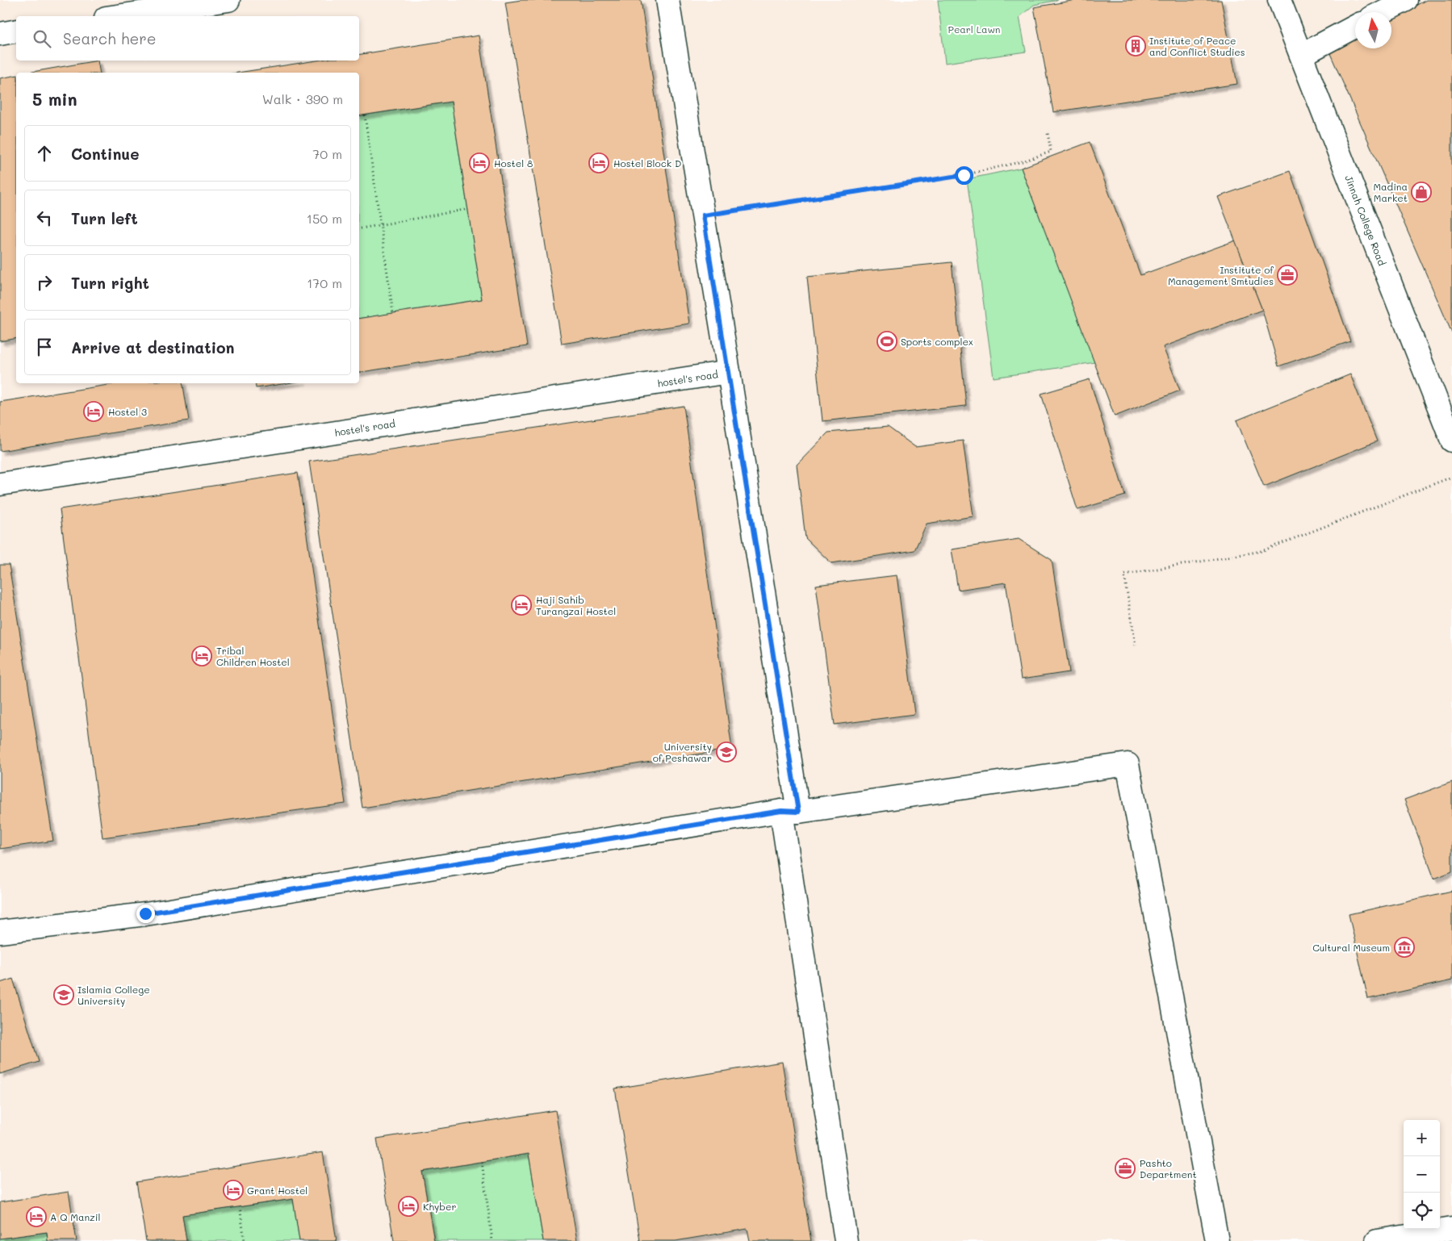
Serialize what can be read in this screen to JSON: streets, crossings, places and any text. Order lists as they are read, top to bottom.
{
  "streets": {
    "street": ["Jinnah College Road", "hostel's road"]
  },
  "parks": ["Pearl Lawn"],
  "places": {
    "building": ["Institute of Peace and Conflict Studies"],
    "hotel": [
      "Hostel 8",
      "Hostel Block D",
      "Hostel 3",
      "Haji Sahib Turangzai Hostel",
      "Tribal Children Hostel",
      "Grant Hostel",
      "Khyber",
      "A Q Manzil"
    ],
    "shop": ["Madina Market"],
    "office": ["Institute of Management Smtudies", "Pashto Department"],
    "sports": ["Sports complex"],
    "school or university": ["University of Peshawar", "Islamia College University"],
    "museum": ["Cultural Museum"]
  },
  "north": "top",
  "page": {
    "search": "Search here",
    "heading": ["5 min", "Walk · 390 m"],
    "list": [
      ["Continue", "70 m"],
      ["Turn left", "150 m"],
      ["Turn right", "170 m"],
      "Arrive at destination"
    ],
    "map_buttons": ["+", "−"]
  }
}
